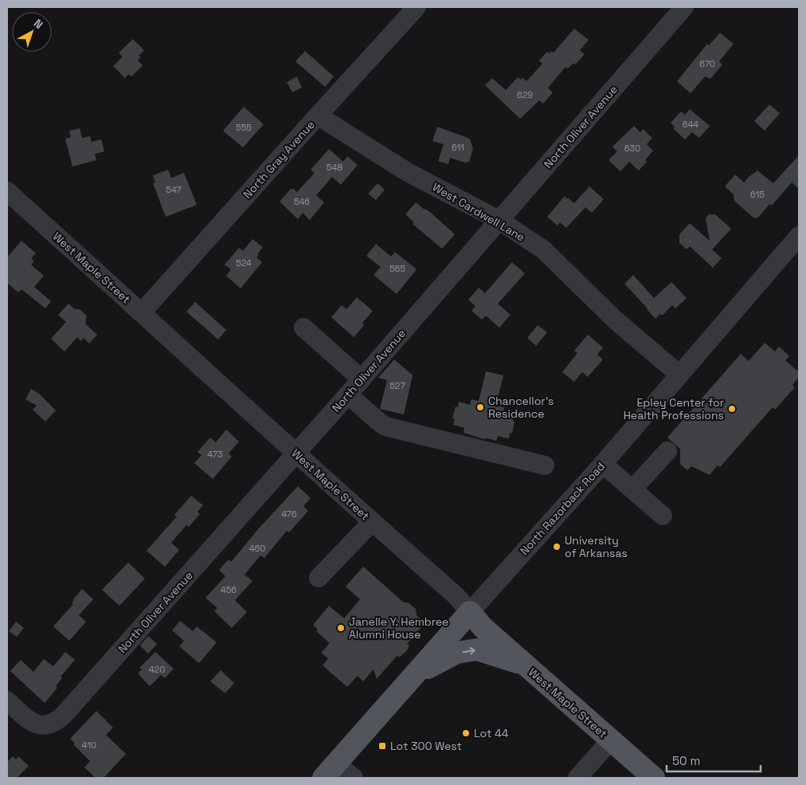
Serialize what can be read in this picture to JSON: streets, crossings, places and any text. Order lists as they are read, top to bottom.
{
  "streets": {
    "main road": ["West Maple Street", "North Razorback Road"],
    "street": ["North Oliver Avenue", "North Gray Avenue", "West Cardwell Lane"]
  },
  "crossings": [
    ["North Oliver Avenue", "West Cardwell Lane"],
    ["North Oliver Avenue", "West Maple Street"],
    ["North Gray Avenue", "West Cardwell Lane"],
    ["North Gray Avenue", "West Maple Street"],
    ["West Cardwell Lane", "North Razorback Road"],
    ["West Maple Street", "North Razorback Road"]
  ],
  "places": {
    "other": [
      "Chancellor's Residence",
      "Epley Center for Health Professions",
      "University of Arkansas",
      "Janelle Y. Hembree Alumni House",
      "Lot 44"
    ],
    "transit": ["Lot 300 West"]
  },
  "house_numbers": [
    "670",
    "629",
    "644",
    "555",
    "611",
    "630",
    "548",
    "547",
    "615",
    "546",
    "524",
    "565",
    "527",
    "473",
    "476",
    "460",
    "456",
    "420",
    "410"
  ],
  "scale_bar": "50 m",
  "north": "top right"
}
